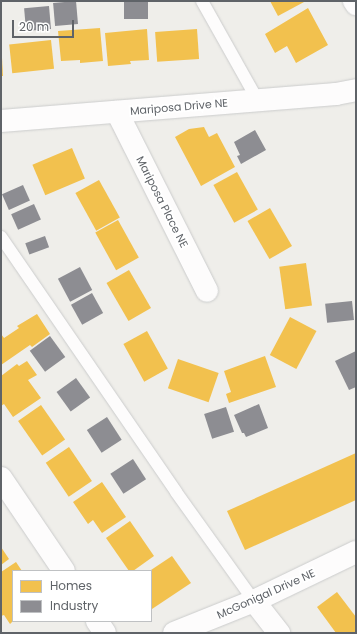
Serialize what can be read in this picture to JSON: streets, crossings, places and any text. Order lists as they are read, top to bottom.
{
  "streets": {
    "street": ["Mariposa Drive NE", "Mariposa Place NE", "McGonigal Drive NE"]
  },
  "crossings": [
    ["Mariposa Drive NE", "Mariposa Place NE"]
  ],
  "legend": ["Homes", "Industry"],
  "scale_bar": "20 m"
}
